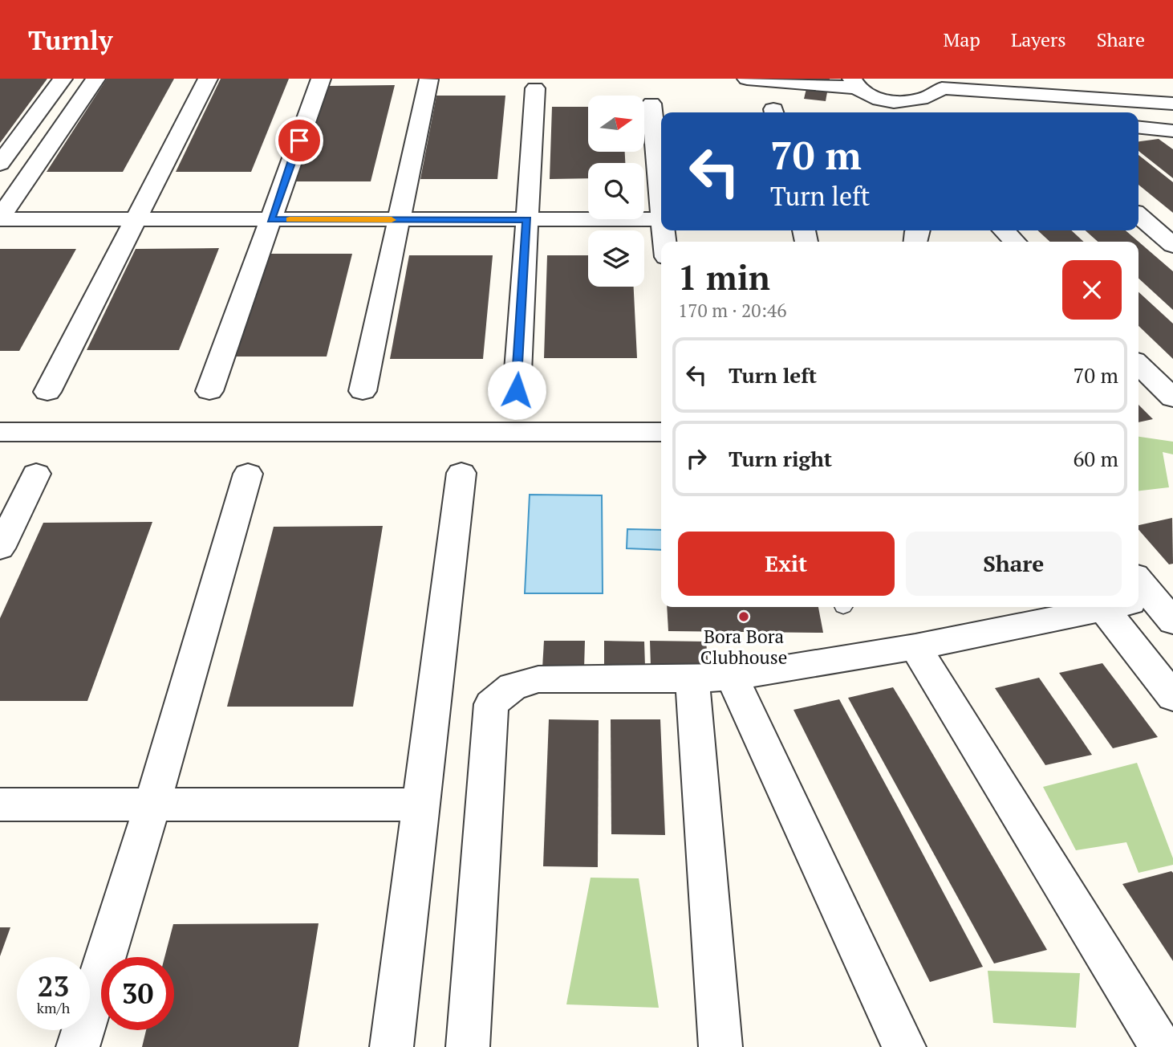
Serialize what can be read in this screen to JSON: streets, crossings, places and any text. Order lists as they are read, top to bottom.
{
  "places": ["Bora Bora Clubhouse"],
  "north": "right",
  "page": {
    "header": "Turnly",
    "nav": ["Map", "Layers", "Share"],
    "turn": ["70 m", "Turn left"],
    "heading": ["1 min", "170 m · 20:46"],
    "list": [
      {
        "name": "Turn left",
        "value": "70 m"
      },
      {
        "name": "Turn right",
        "value": "60 m"
      }
    ],
    "buttons": ["Exit", "Share"],
    "speed": "23 km/h",
    "limit": "30"
  }
}
